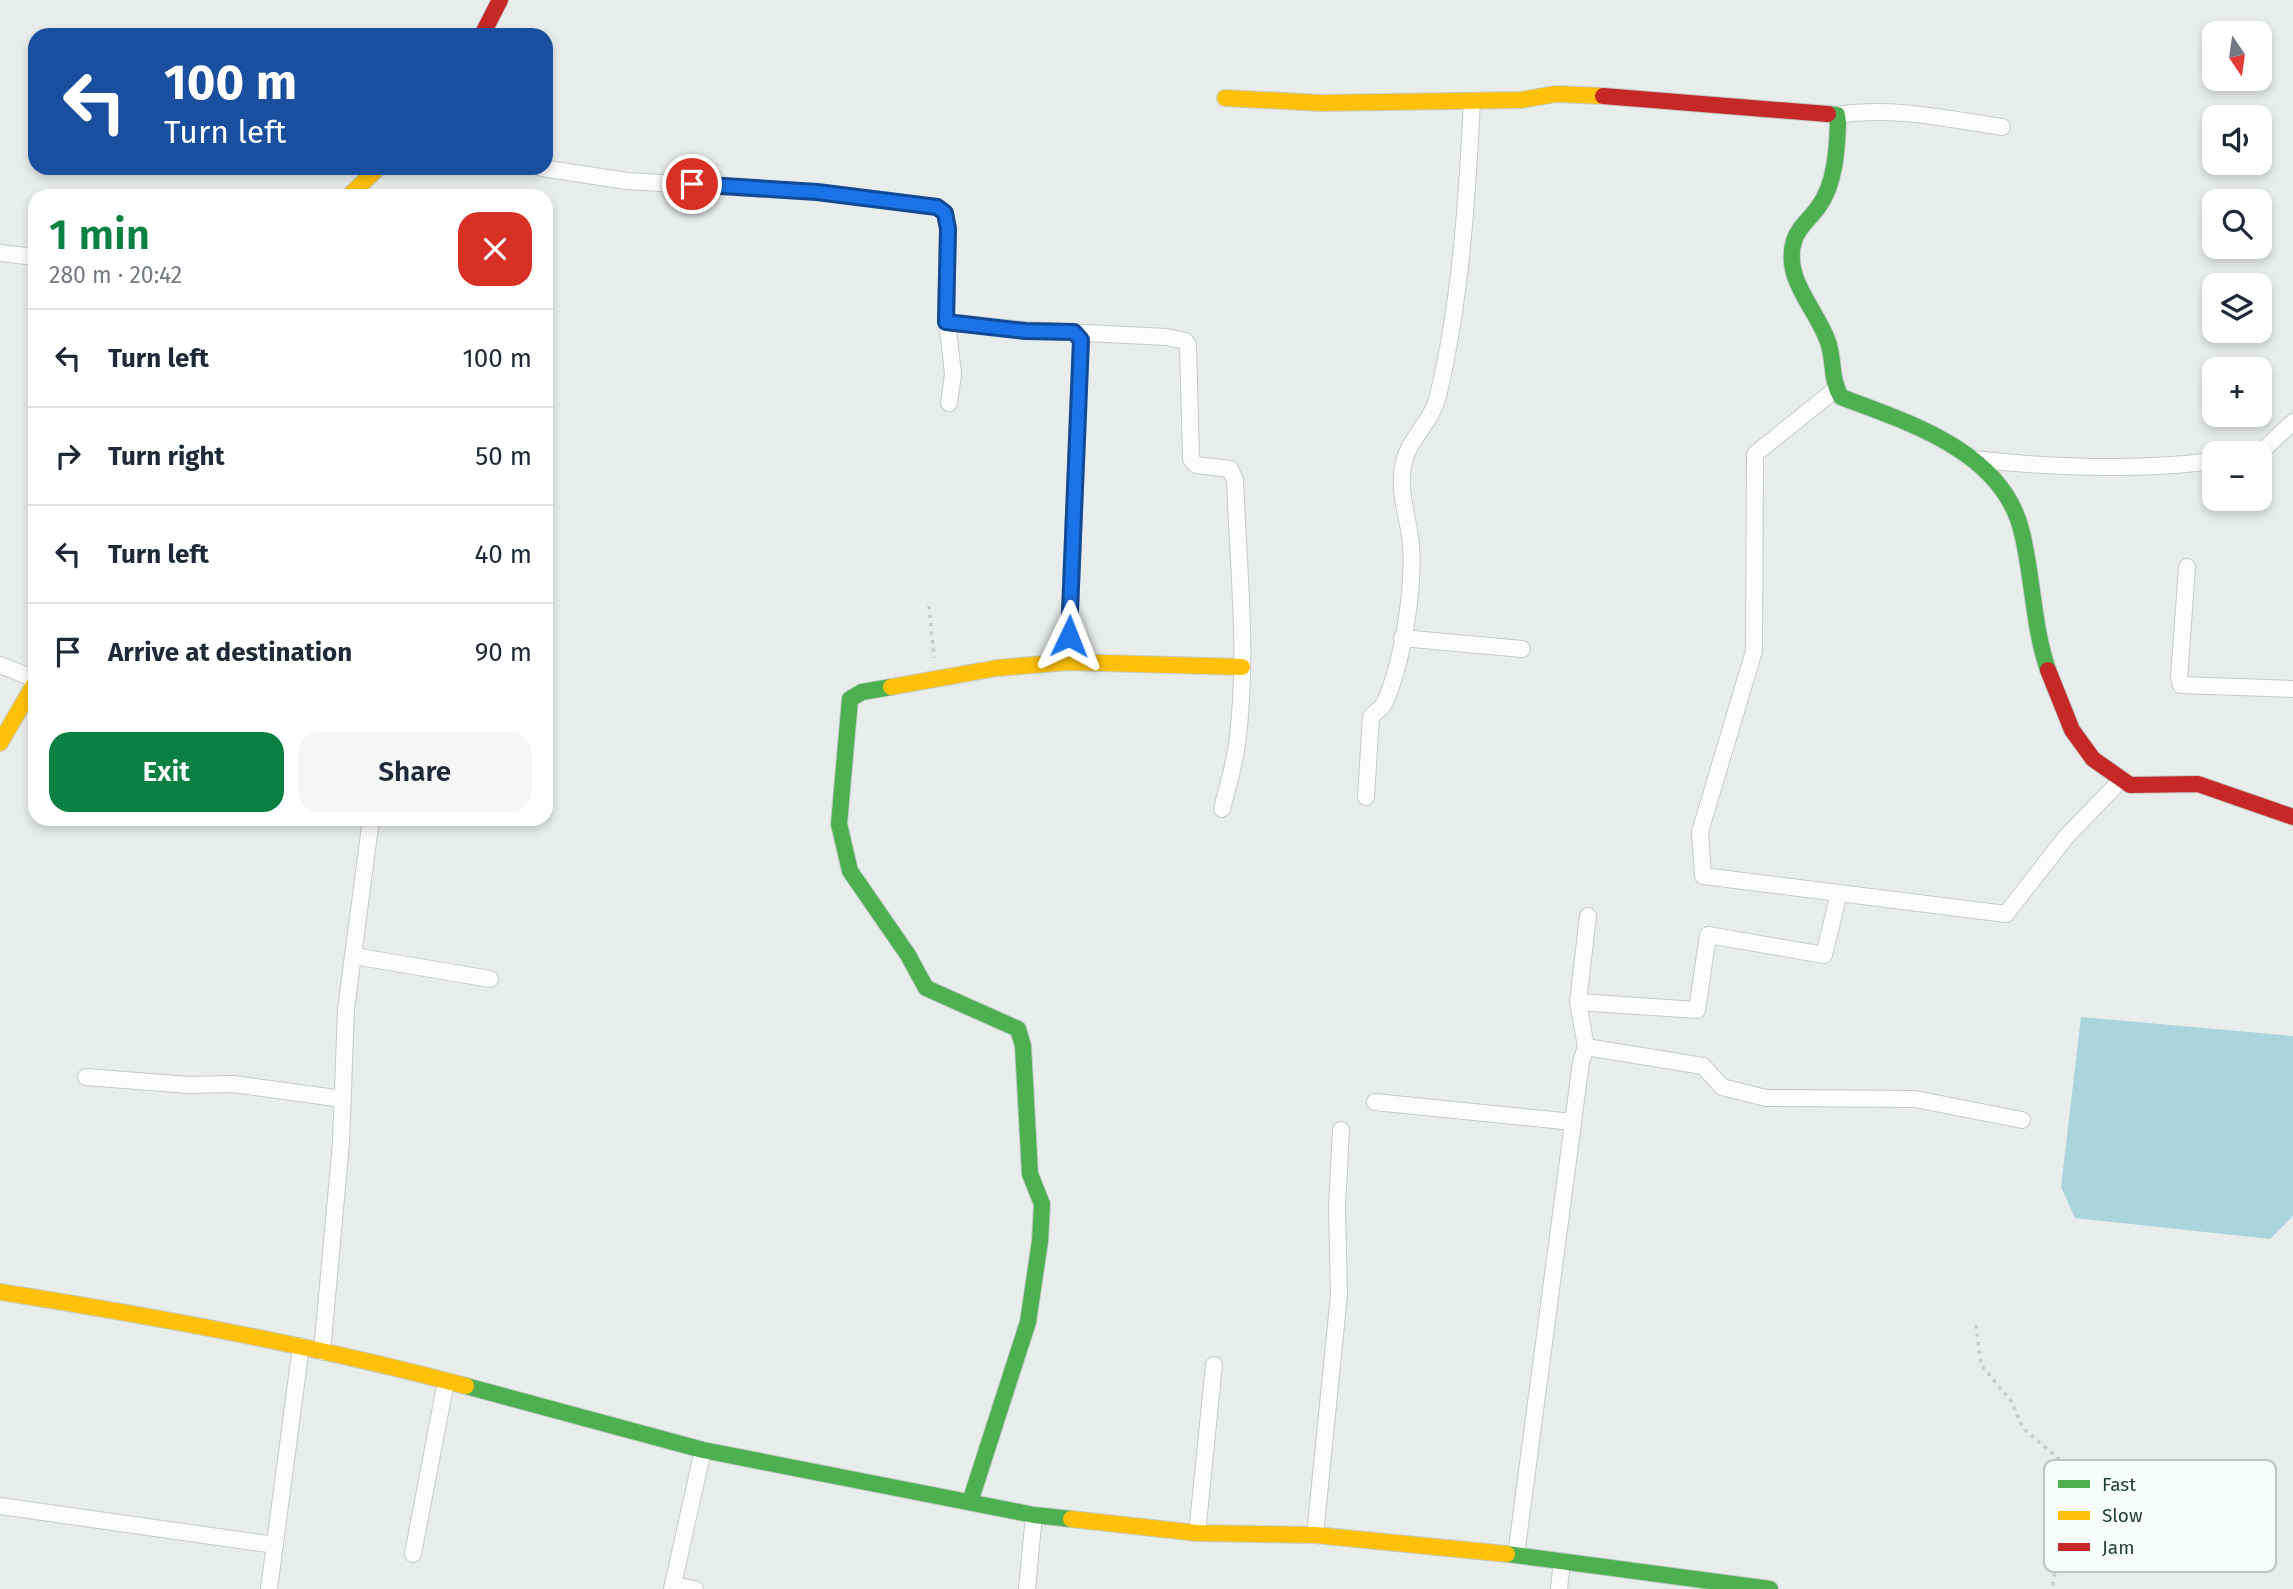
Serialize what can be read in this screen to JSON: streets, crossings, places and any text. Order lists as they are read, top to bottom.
{
  "legend": ["Fast", "Slow", "Jam"],
  "north": "bottom",
  "page": {
    "map_buttons": ["+", "−"],
    "turn": ["100 m", "Turn left"],
    "heading": ["1 min", "280 m · 20:42"],
    "list": [
      {
        "name": "Turn left",
        "value": "100 m"
      },
      {
        "name": "Turn right",
        "value": "50 m"
      },
      {
        "name": "Turn left",
        "value": "40 m"
      },
      {
        "name": "Arrive at destination",
        "value": "90 m"
      }
    ],
    "buttons": ["Exit", "Share"]
  }
}
